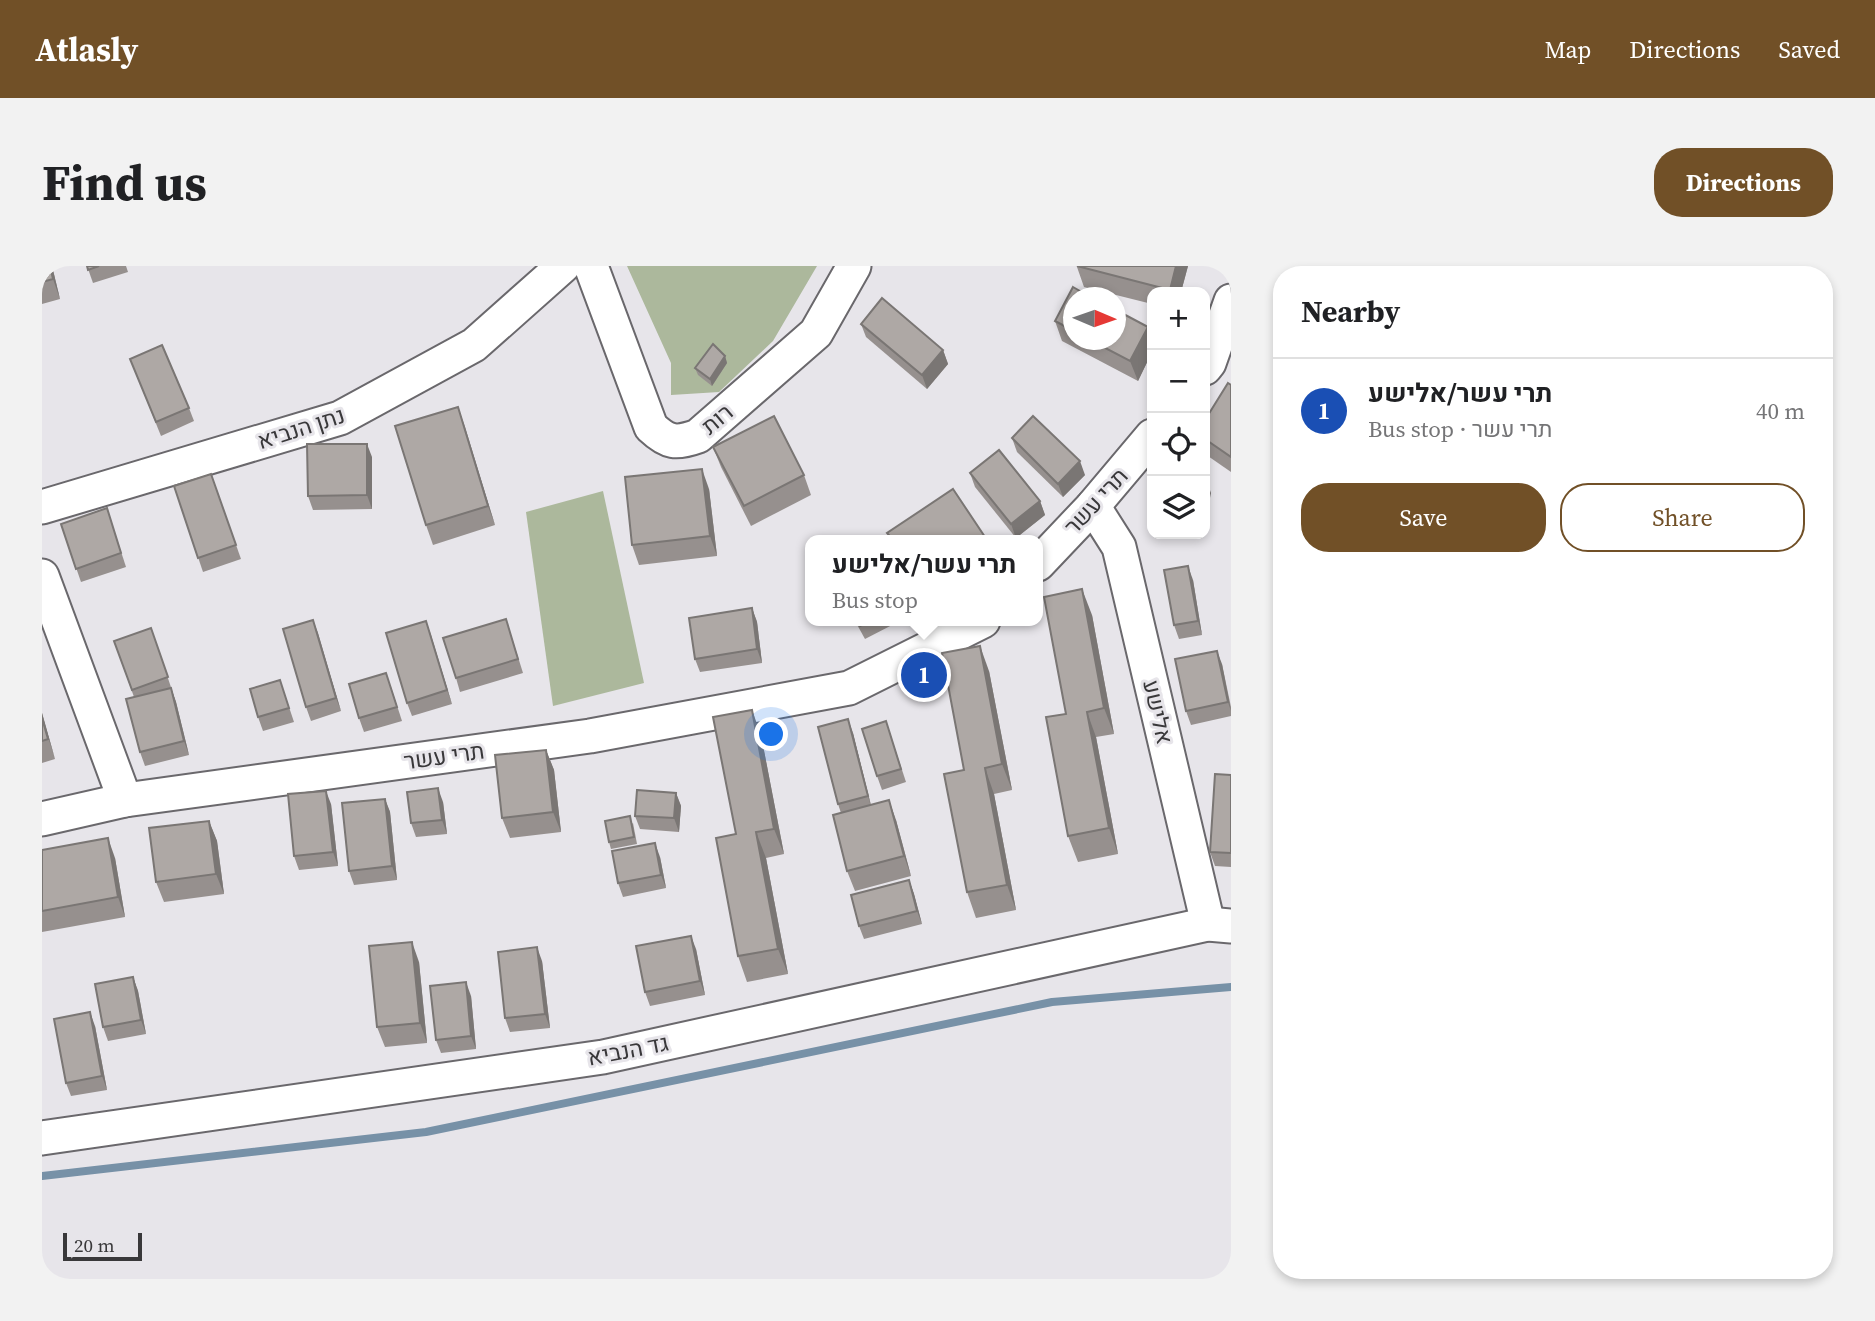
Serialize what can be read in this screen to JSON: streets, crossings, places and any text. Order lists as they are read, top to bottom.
{
  "streets": {
    "street": [
      "רות",
      "נתן הנביא",
      "תרי עשר",
      "אלישע",
      "גד הנביא"
    ]
  },
  "crossings": [
    ["תרי עשר", "אלישע"],
    ["אלישע", "גד הנביא"]
  ],
  "scale_bar": "20 m",
  "north": "right",
  "page": {
    "header": "Atlasly",
    "nav": ["Map", "Directions", "Saved"],
    "buttons": [
      "Directions",
      ["Save", "Share"]
    ],
    "title": "Find us",
    "heading": "Nearby",
    "map_buttons": ["+", "−"],
    "list": [
      {
        "mark": "1",
        "name": "תרי עשר/אלישע",
        "note": "Bus stop · תרי עשר",
        "value": "40 m"
      }
    ],
    "popup": ["תרי עשר/אלישע", "Bus stop"],
    "pins": "1",
    "scale": "20 m"
  }
}
